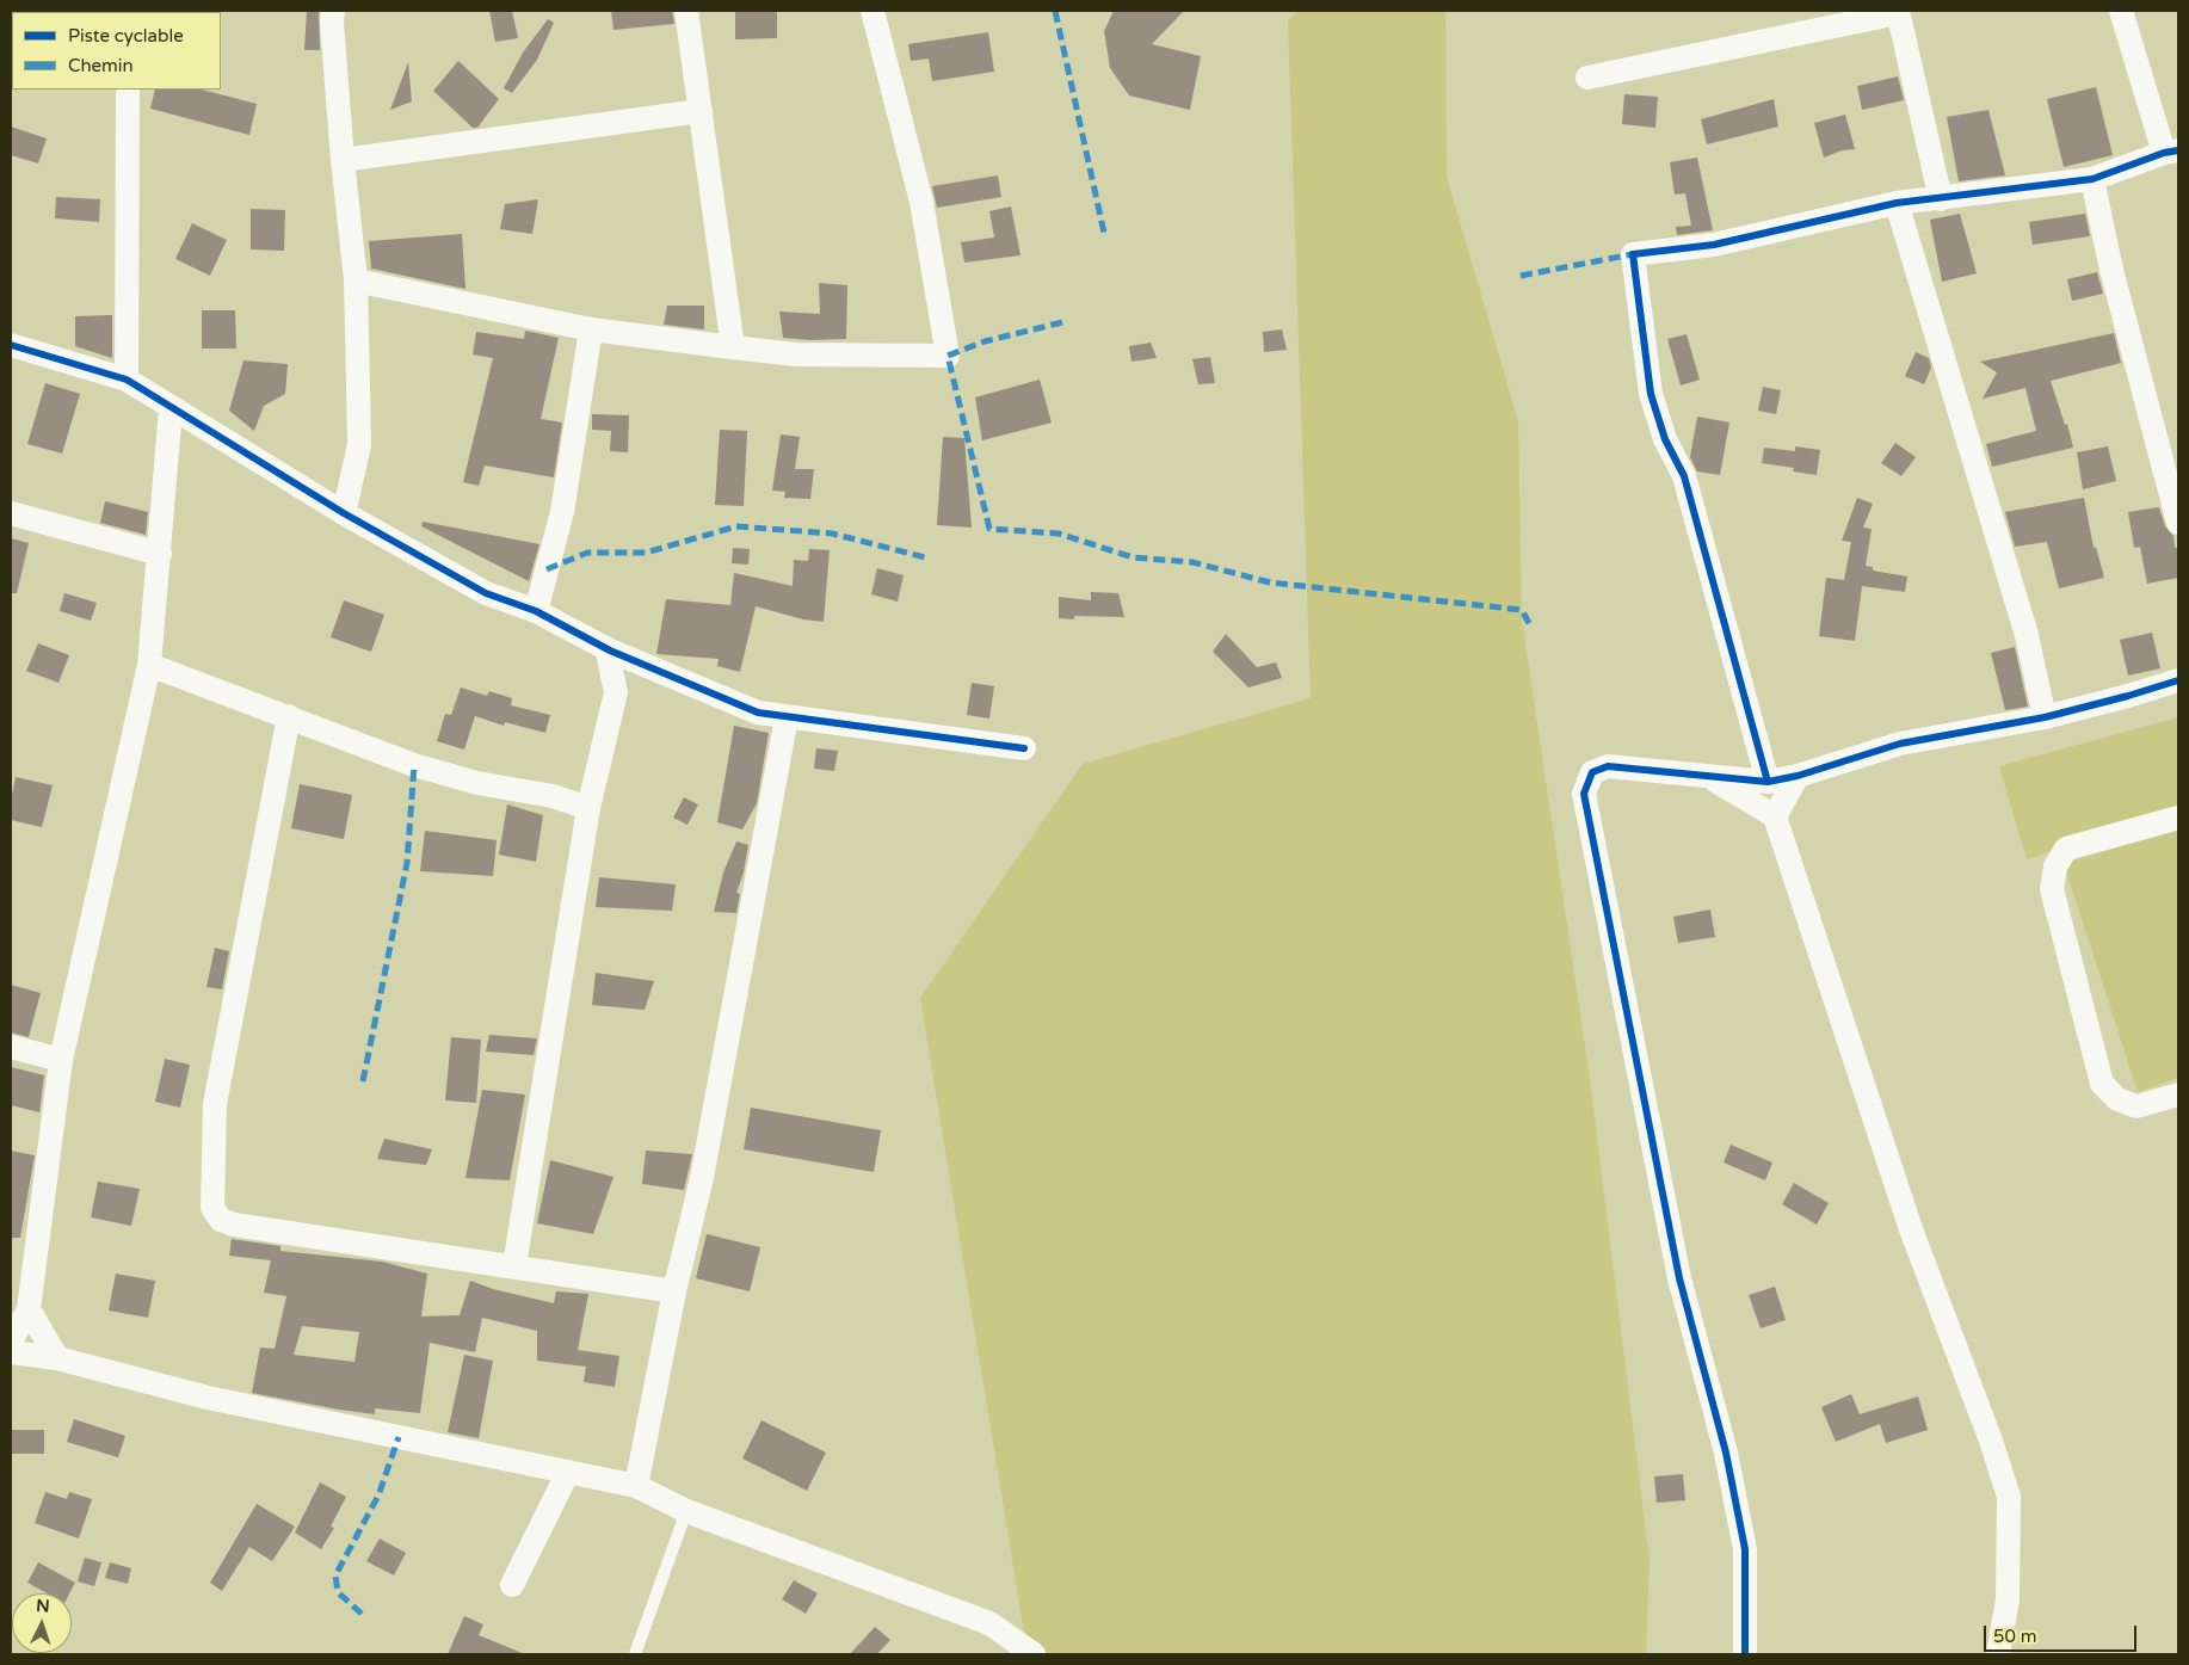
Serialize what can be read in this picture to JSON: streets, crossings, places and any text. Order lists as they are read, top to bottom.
{
  "legend": ["Piste cyclable", "Chemin"],
  "scale_bar": "50 m",
  "north": "top"
}
